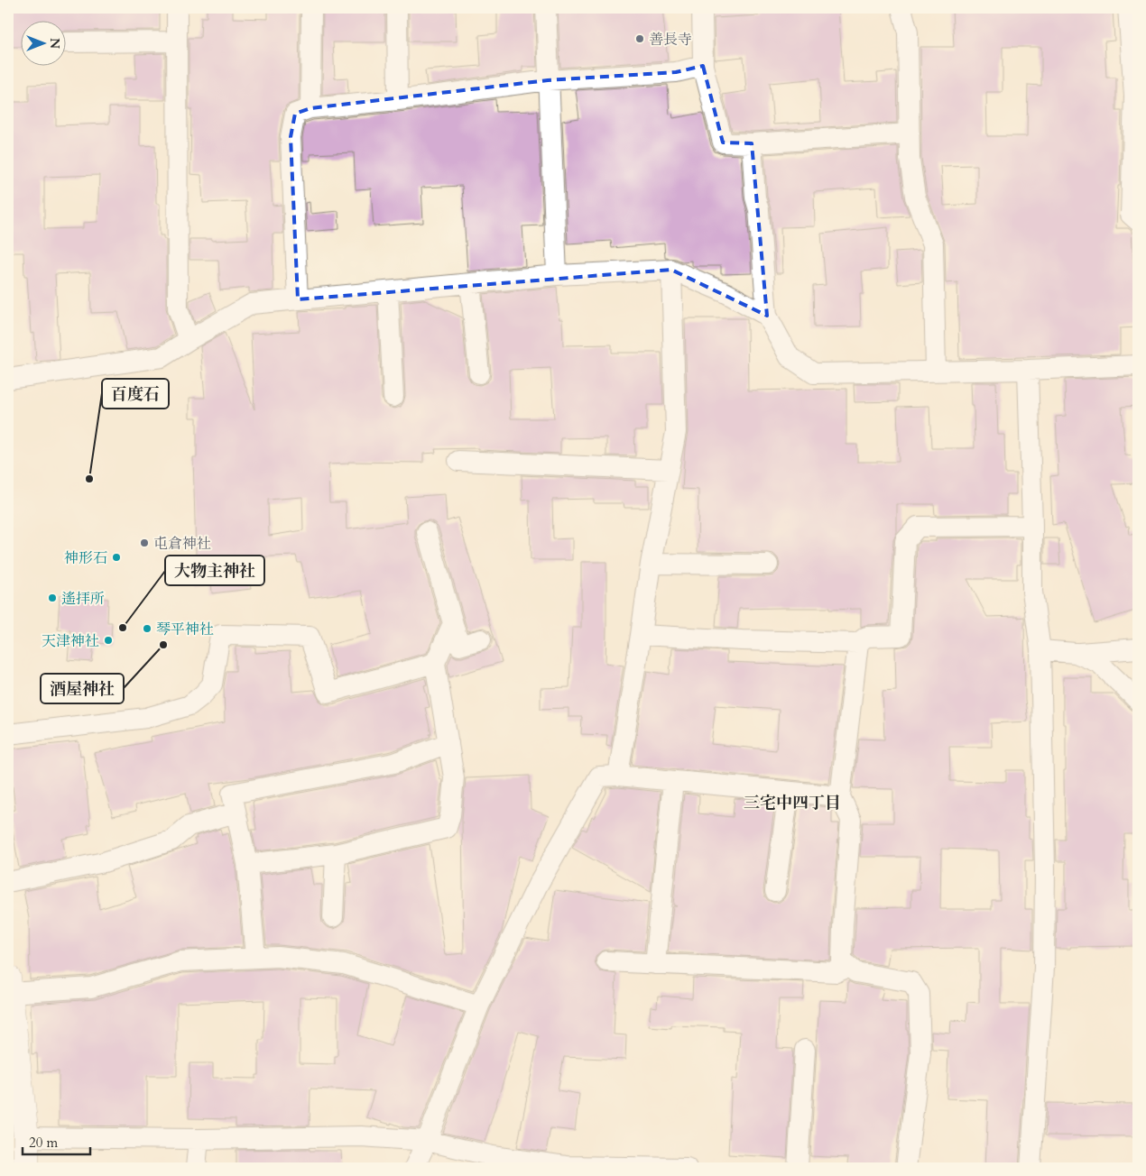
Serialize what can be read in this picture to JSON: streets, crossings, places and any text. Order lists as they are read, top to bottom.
{
  "districts": ["三宅中四丁目"],
  "places": [
    "善長寺",
    "百度石",
    "屯倉神社",
    "神形石",
    "遙拝所",
    "大物主神社",
    "琴平神社",
    "天津神社",
    "酒屋神社"
  ],
  "scale_bar": "20 m",
  "north": "right"
}
